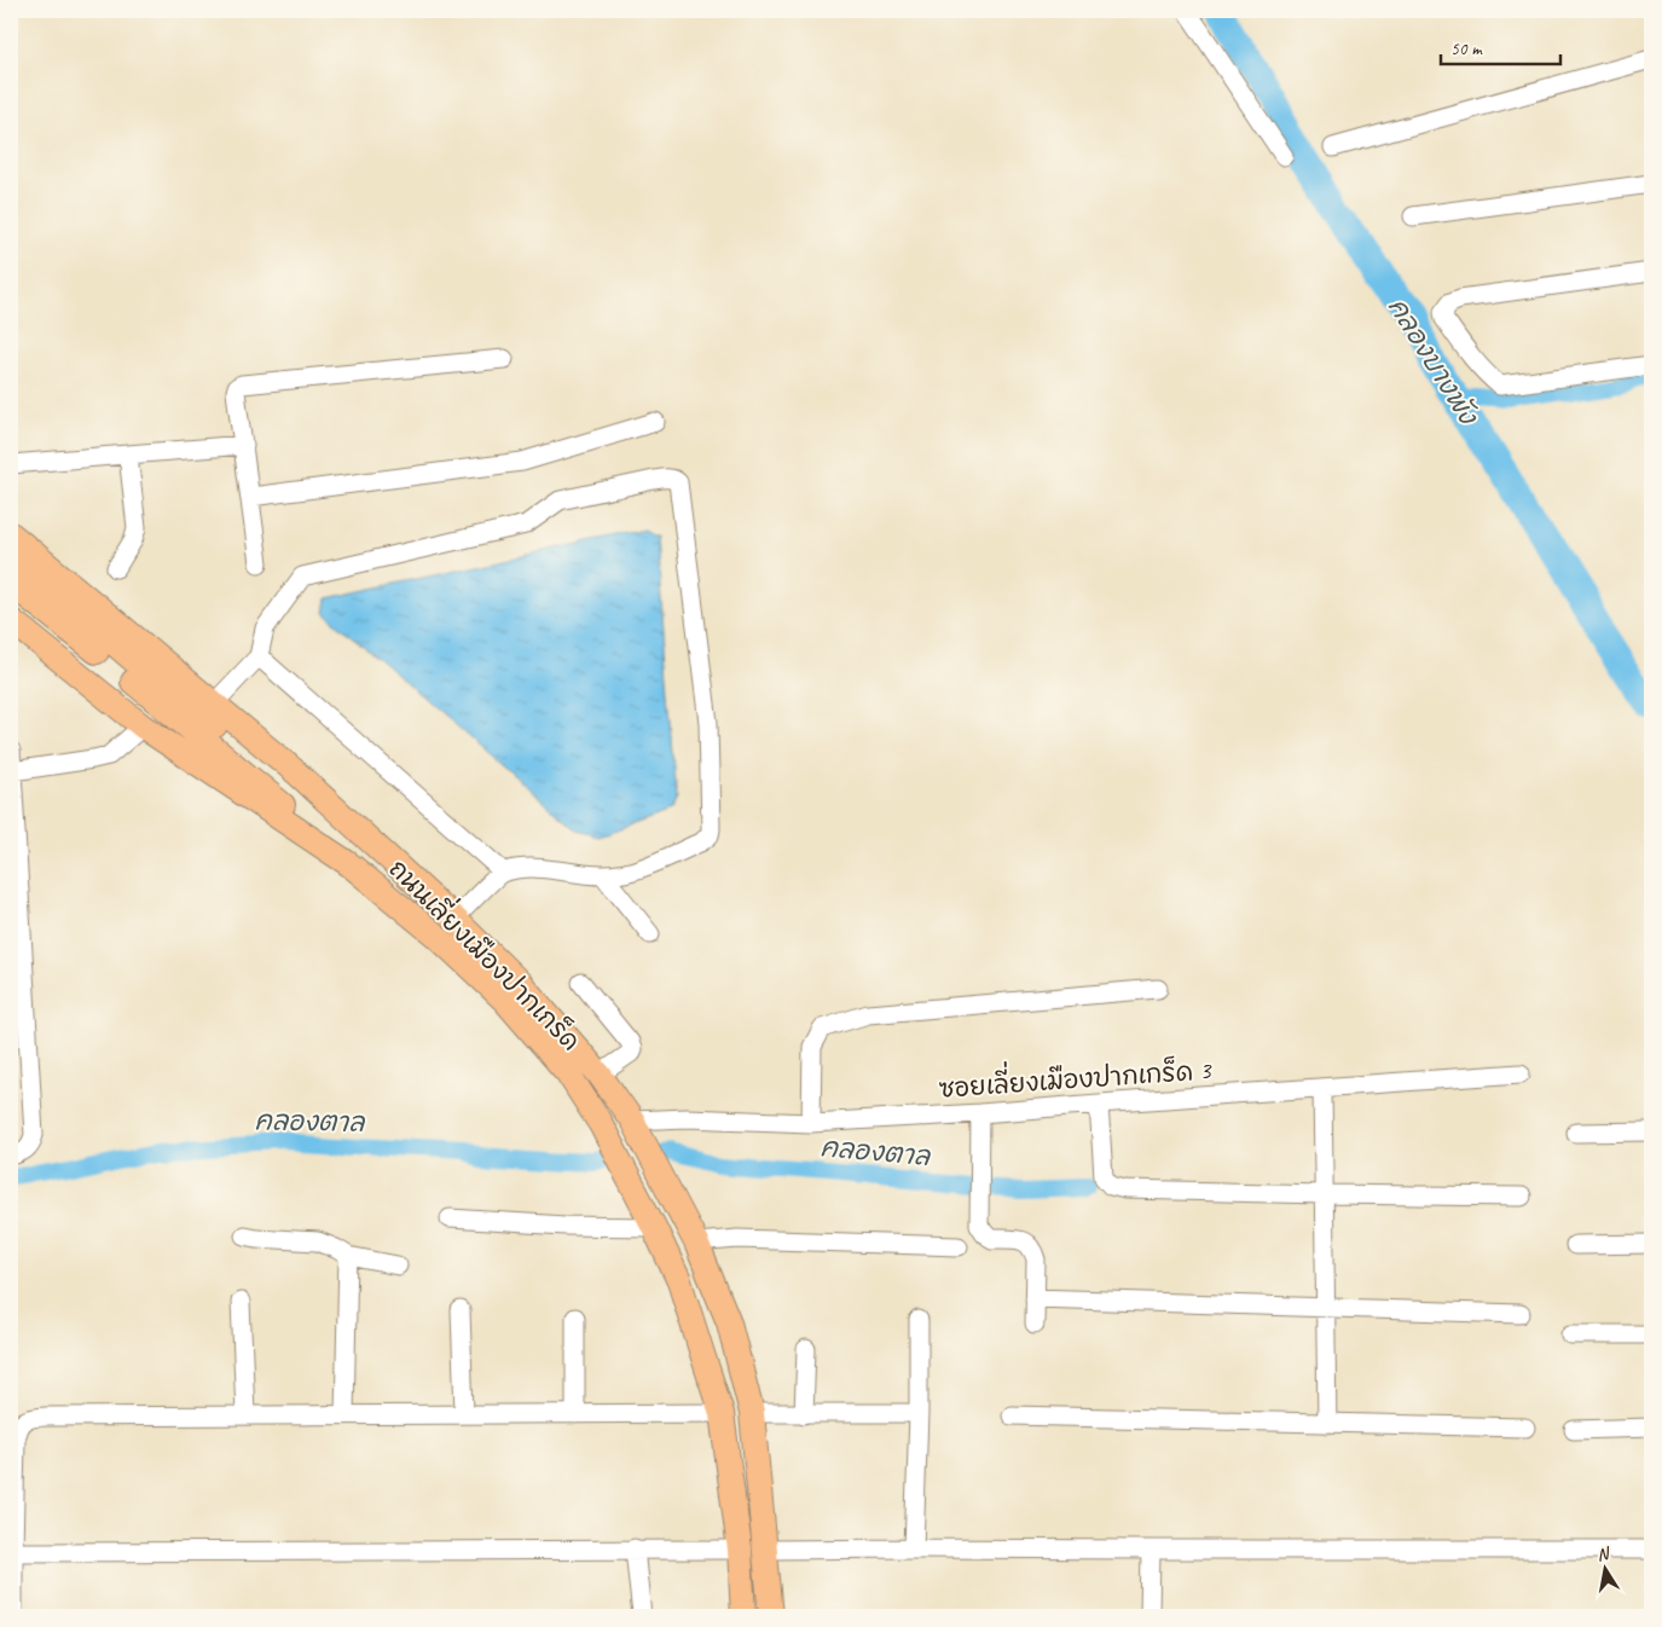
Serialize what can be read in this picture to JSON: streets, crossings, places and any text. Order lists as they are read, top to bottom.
{
  "streets": {
    "main road": ["ถนนเลี่ยงเมืองปากเกร็ด"],
    "street": ["ซอยเลี่ยงเมืองปากเกร็ด 3"]
  },
  "crossings": [
    ["ถนนเลี่ยงเมืองปากเกร็ด", "ซอยเลี่ยงเมืองปากเกร็ด 3"]
  ],
  "water": ["คลองบางพัง", "คลองตาล"],
  "scale_bar": "50 m",
  "north": "top"
}
